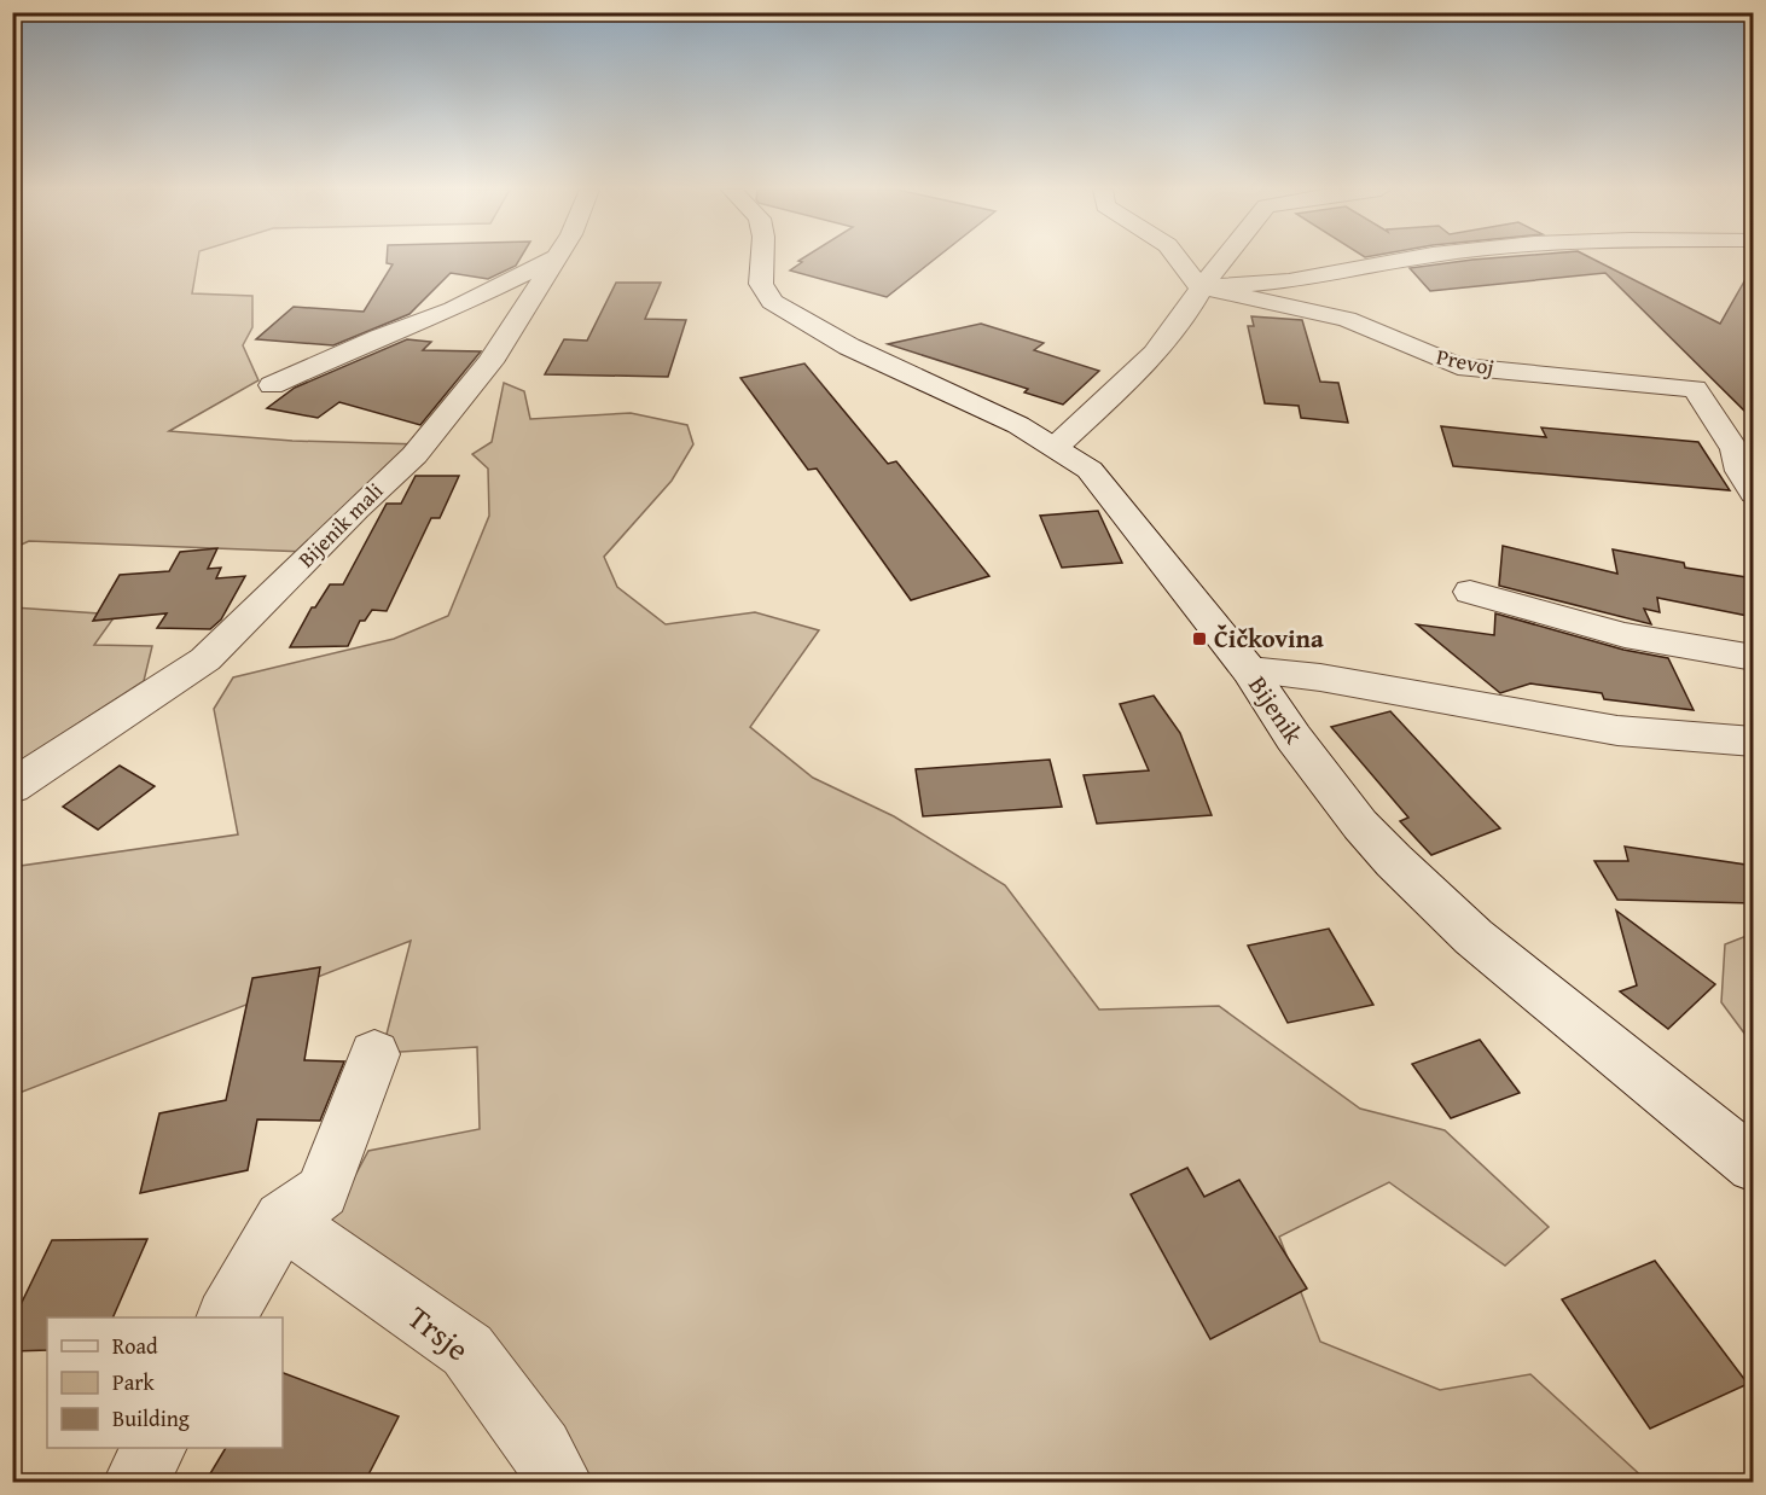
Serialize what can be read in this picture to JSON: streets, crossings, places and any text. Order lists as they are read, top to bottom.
{
  "streets": {
    "street": [
      "Prevoj",
      "Bijenik mali",
      "Bijenik",
      "Trsje"
    ]
  },
  "places": {
    "transit": ["Čičkovina"]
  },
  "legend": ["Road", "Park", "Building"]
}
